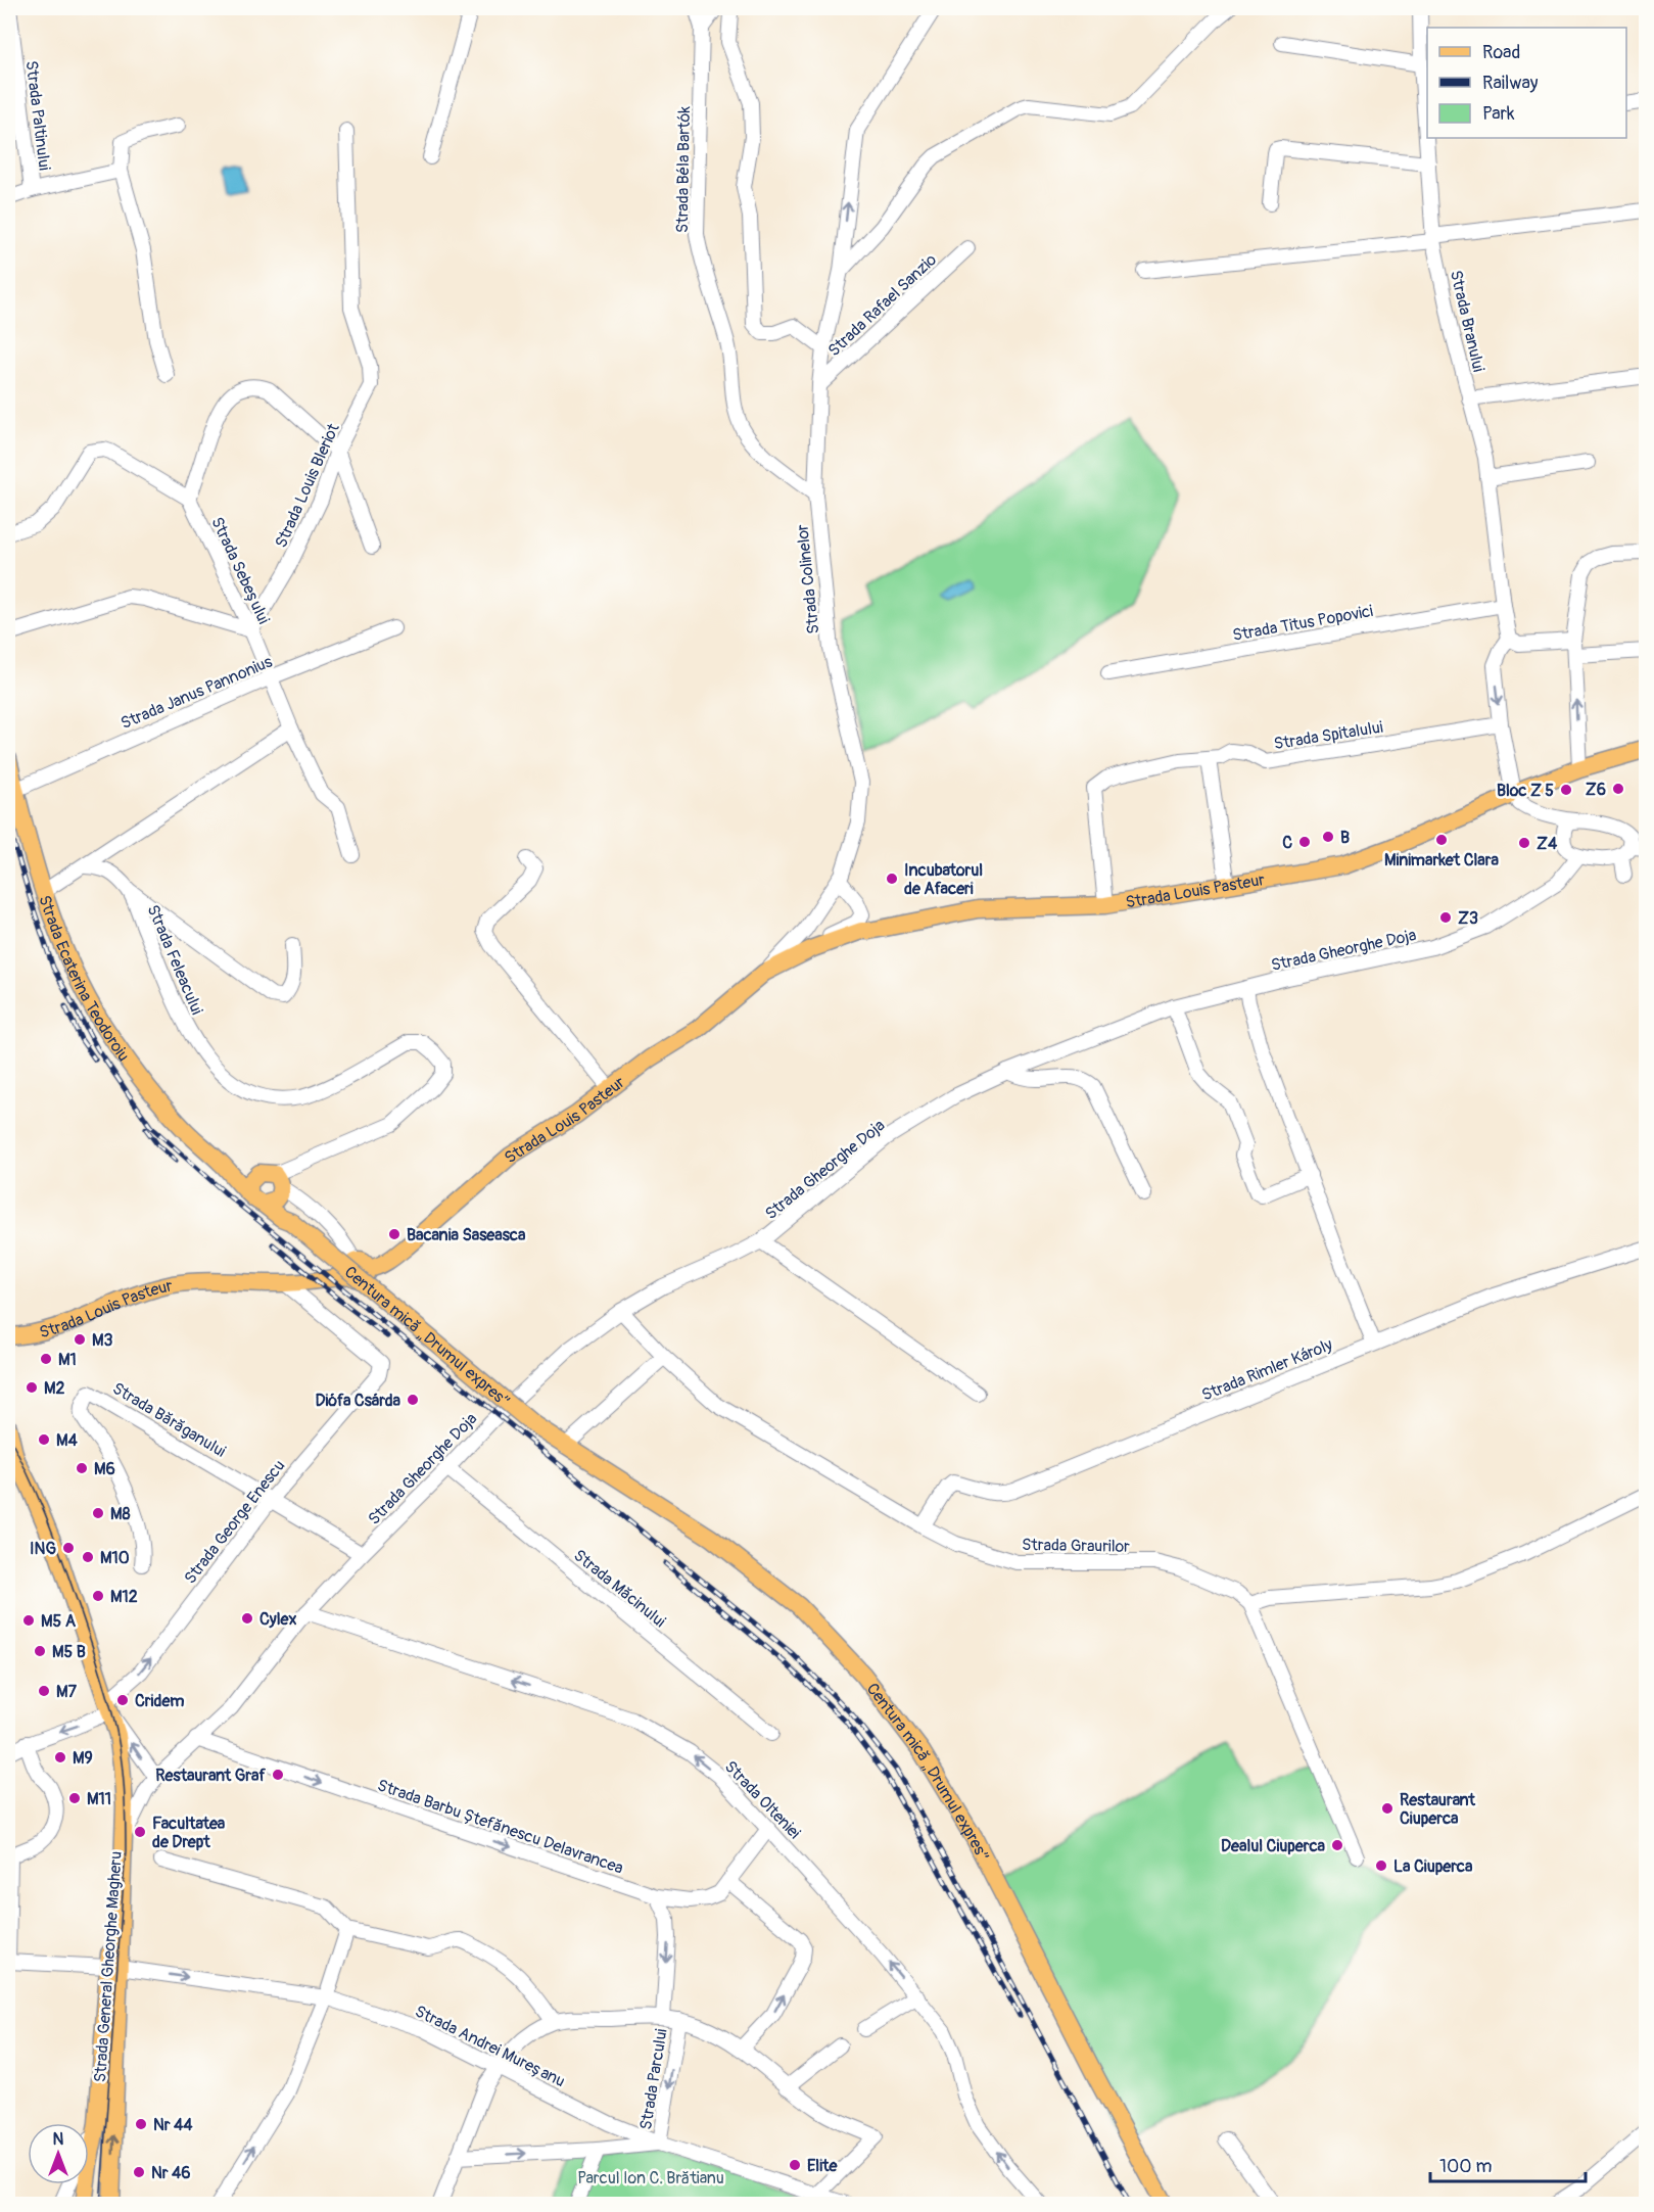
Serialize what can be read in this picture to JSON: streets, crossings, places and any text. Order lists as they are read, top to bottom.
{
  "streets": {
    "main road": [
      "Strada Louis Pasteur",
      "Strada Ecaterina Teodoroiu",
      "Centura mică „Drumul expres”",
      "Strada General Gheorghe Magheru"
    ],
    "street": [
      "Strada Paltinului",
      "Strada Béla Bartók",
      "Strada Rafael Sanzio",
      "Strada Branului",
      "Strada Louis Bleriot",
      "Strada Sebeșului",
      "Strada Colinelor",
      "Strada Titus Popovici",
      "Strada Janus Pannonius",
      "Strada Spitalului",
      "Strada Gheorghe Doja",
      "Strada Feleacului",
      "Strada Rimler Károly",
      "Strada Bărăganului",
      "Strada George Enescu",
      "Strada Graurilor",
      "Strada Măcinului",
      "Strada Olteniei",
      "Strada Barbu Ștefănescu Delavrancea",
      "Strada Andrei Mureșanu",
      "Strada Parcului"
    ]
  },
  "crossings": [
    ["Strada Béla Bartók", "Strada Colinelor"],
    ["Strada Rafael Sanzio", "Strada Colinelor"],
    ["Strada Branului", "Strada Titus Popovici"],
    ["Strada Louis Bleriot", "Strada Sebeșului"],
    ["Strada Sebeșului", "Strada Janus Pannonius"],
    ["Strada Colinelor", "Strada Louis Pasteur"],
    ["Strada Janus Pannonius", "Strada Ecaterina Teodoroiu"],
    ["Strada Spitalului", "Strada Louis Pasteur"],
    ["Strada Louis Pasteur", "Strada George Enescu"],
    ["Strada Gheorghe Doja", "Strada Bărăganului"],
    ["Strada Gheorghe Doja", "Strada Graurilor"],
    ["Strada Gheorghe Doja", "Strada Măcinului"],
    ["Strada Gheorghe Doja", "Strada Olteniei"],
    ["Strada Gheorghe Doja", "Strada Barbu Ștefănescu Delavrancea"],
    ["Strada Gheorghe Doja", "Strada General Gheorghe Magheru"],
    ["Strada Feleacului", "Strada Ecaterina Teodoroiu"],
    ["Strada Feleacului", "Centura mică „Drumul expres”"],
    ["Strada Ecaterina Teodoroiu", "Centura mică „Drumul expres”"],
    ["Strada Rimler Károly", "Strada Graurilor"],
    ["Strada Bărăganului", "Strada George Enescu"],
    ["Strada George Enescu", "Strada General Gheorghe Magheru"],
    ["Strada Olteniei", "Strada Barbu Ștefănescu Delavrancea"],
    ["Strada Barbu Ștefănescu Delavrancea", "Strada Parcului"],
    ["Strada General Gheorghe Magheru", "Strada Andrei Mureșanu"],
    ["Strada Andrei Mureșanu", "Strada Parcului"]
  ],
  "one_way": ["Strada George Enescu", "Strada Olteniei", "Strada Parcului"],
  "parks": ["Parcul Ion C. Brătianu"],
  "places": [
    "Z6",
    "Bloc Z 5",
    "B",
    "Minimarket Clara",
    "C",
    "Z4",
    "Incubatorul de Afaceri",
    "Z3",
    "Bacania Saseasca",
    "M3",
    "M1",
    "M2",
    "Diófa Csárda",
    "M4",
    "M6",
    "M8",
    "ING",
    "M10",
    "M12",
    "Cylex",
    "M5 A",
    "M5 B",
    "M7",
    "Cridem",
    "M9",
    "Restaurant Graf",
    "M11",
    "Restaurant Ciuperca",
    "Facultatea de Drept",
    "Dealul Ciuperca",
    "La Ciuperca",
    "Nr 44",
    "Elite",
    "Nr 46"
  ],
  "legend": ["Road", "Railway", "Park"],
  "scale_bar": "100 m",
  "north": "top"
}
